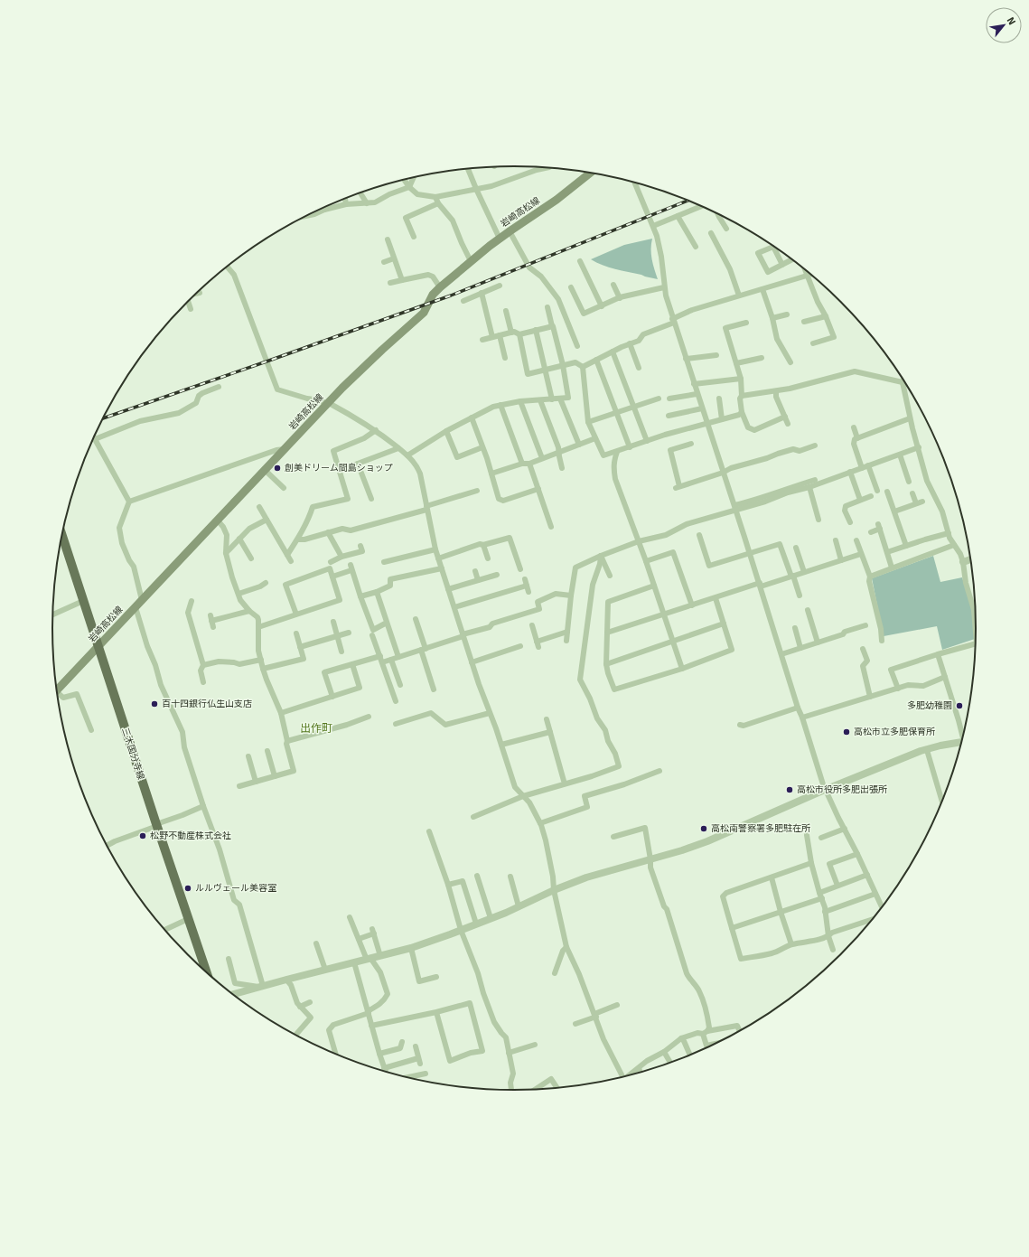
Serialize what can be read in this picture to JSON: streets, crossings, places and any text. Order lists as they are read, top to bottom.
{
  "streets": {
    "main road": ["岩崎高松線", "三木国分寺線"]
  },
  "crossings": [
    ["岩崎高松線", "三木国分寺線"]
  ],
  "districts": ["出作町"],
  "places": [
    "創美ドリーム間島ショップ",
    "百十四銀行仏生山支店",
    "多肥幼稚園",
    "高松市立多肥保育所",
    "高松市役所多肥出張所",
    "高松南警察署多肥駐在所",
    "松野不動産株式会社",
    "ルルヴェール美容室"
  ],
  "north": "top right"
}
